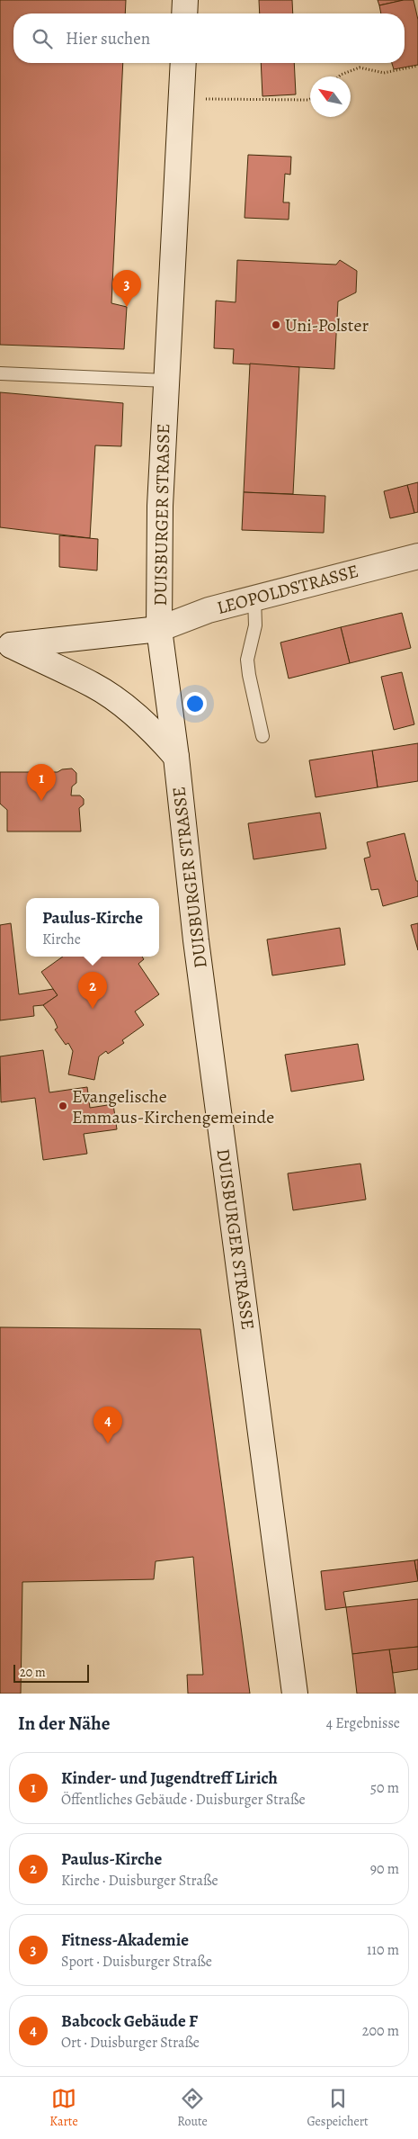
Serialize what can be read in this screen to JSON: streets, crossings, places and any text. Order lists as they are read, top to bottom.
{
  "streets": {
    "main road": ["DUISBURGER STRASSE", "LEOPOLDSTRASSE"]
  },
  "crossings": [
    ["DUISBURGER STRASSE", "LEOPOLDSTRASSE"]
  ],
  "places": ["Uni-Polster", "Evangelische Emmaus-Kirchengemeinde"],
  "scale_bar": "20 m",
  "north": "top left",
  "page": {
    "search": "Hier suchen",
    "pins": [
      "3",
      "1",
      "2",
      "4"
    ],
    "popup": ["Paulus-Kirche", "Kirche"],
    "scale": "20 m",
    "heading": ["In der Nähe", "4 Ergebnisse"],
    "list": [
      {
        "mark": "1",
        "name": "Kinder- und Jugendtreff Lirich",
        "note": "Öffentliches Gebäude · Duisburger Straße",
        "value": "50 m"
      },
      {
        "mark": "2",
        "name": "Paulus-Kirche",
        "note": "Kirche · Duisburger Straße",
        "value": "90 m"
      },
      {
        "mark": "3",
        "name": "Fitness-Akademie",
        "note": "Sport · Duisburger Straße",
        "value": "110 m"
      },
      {
        "mark": "4",
        "name": "Babcock Gebäude F",
        "note": "Ort · Duisburger Straße",
        "value": "200 m"
      }
    ],
    "nav": ["Karte", "Route", "Gespeichert"]
  }
}
